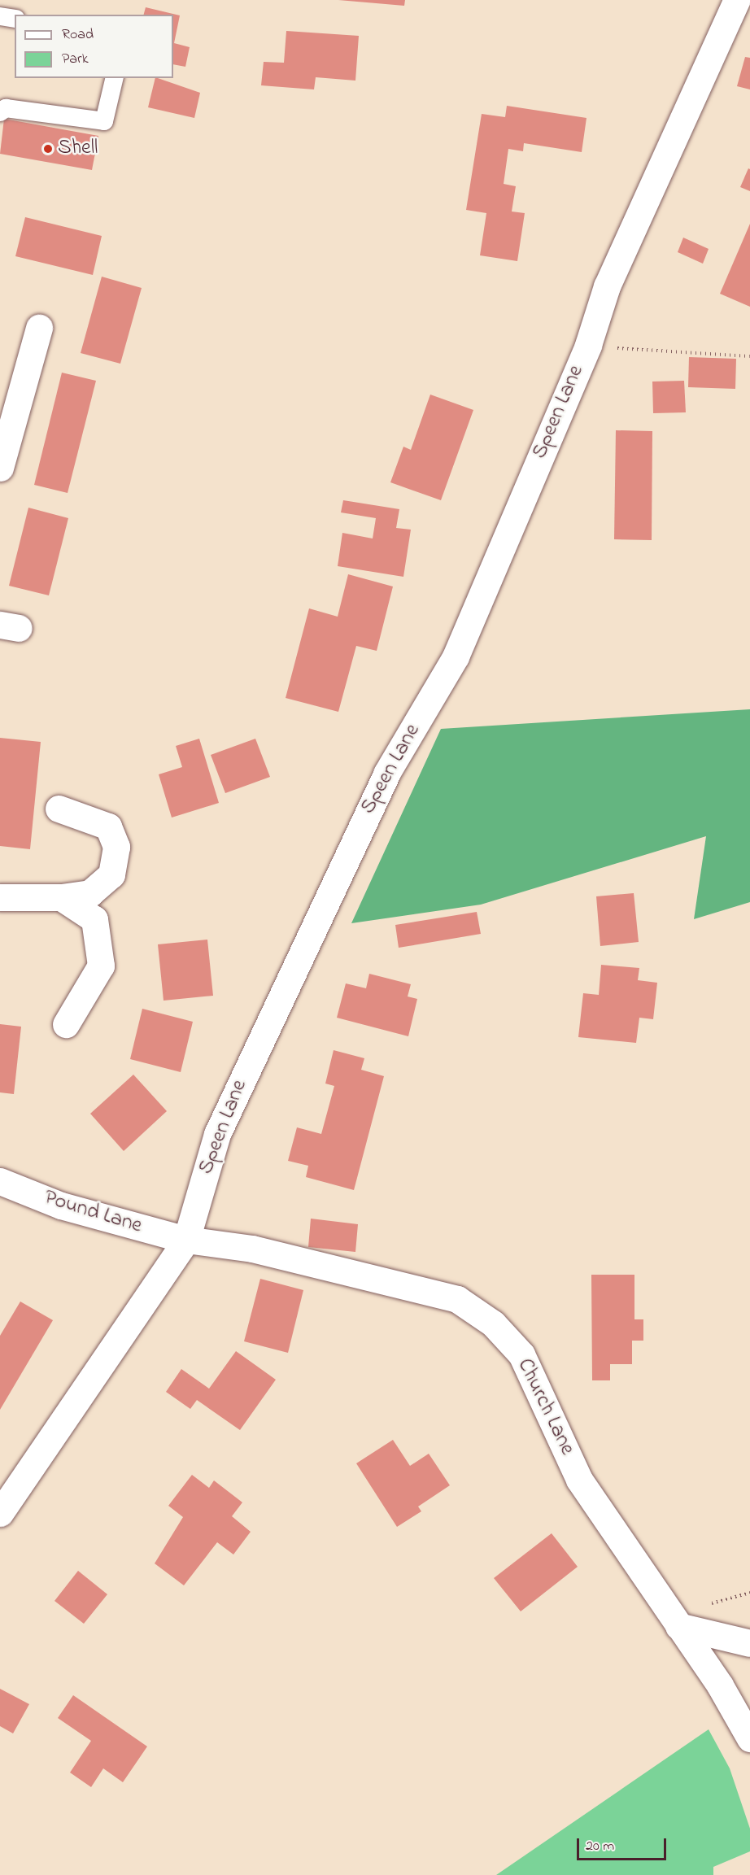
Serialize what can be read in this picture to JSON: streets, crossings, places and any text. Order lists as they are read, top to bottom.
{
  "streets": {
    "street": ["Speen Lane", "Pound Lane", "Church Lane"]
  },
  "crossings": [
    ["Speen Lane", "Pound Lane"],
    ["Speen Lane", "Church Lane"],
    ["Pound Lane", "Church Lane"]
  ],
  "places": ["Shell"],
  "legend": ["Road", "Park"],
  "scale_bar": "20 m"
}
